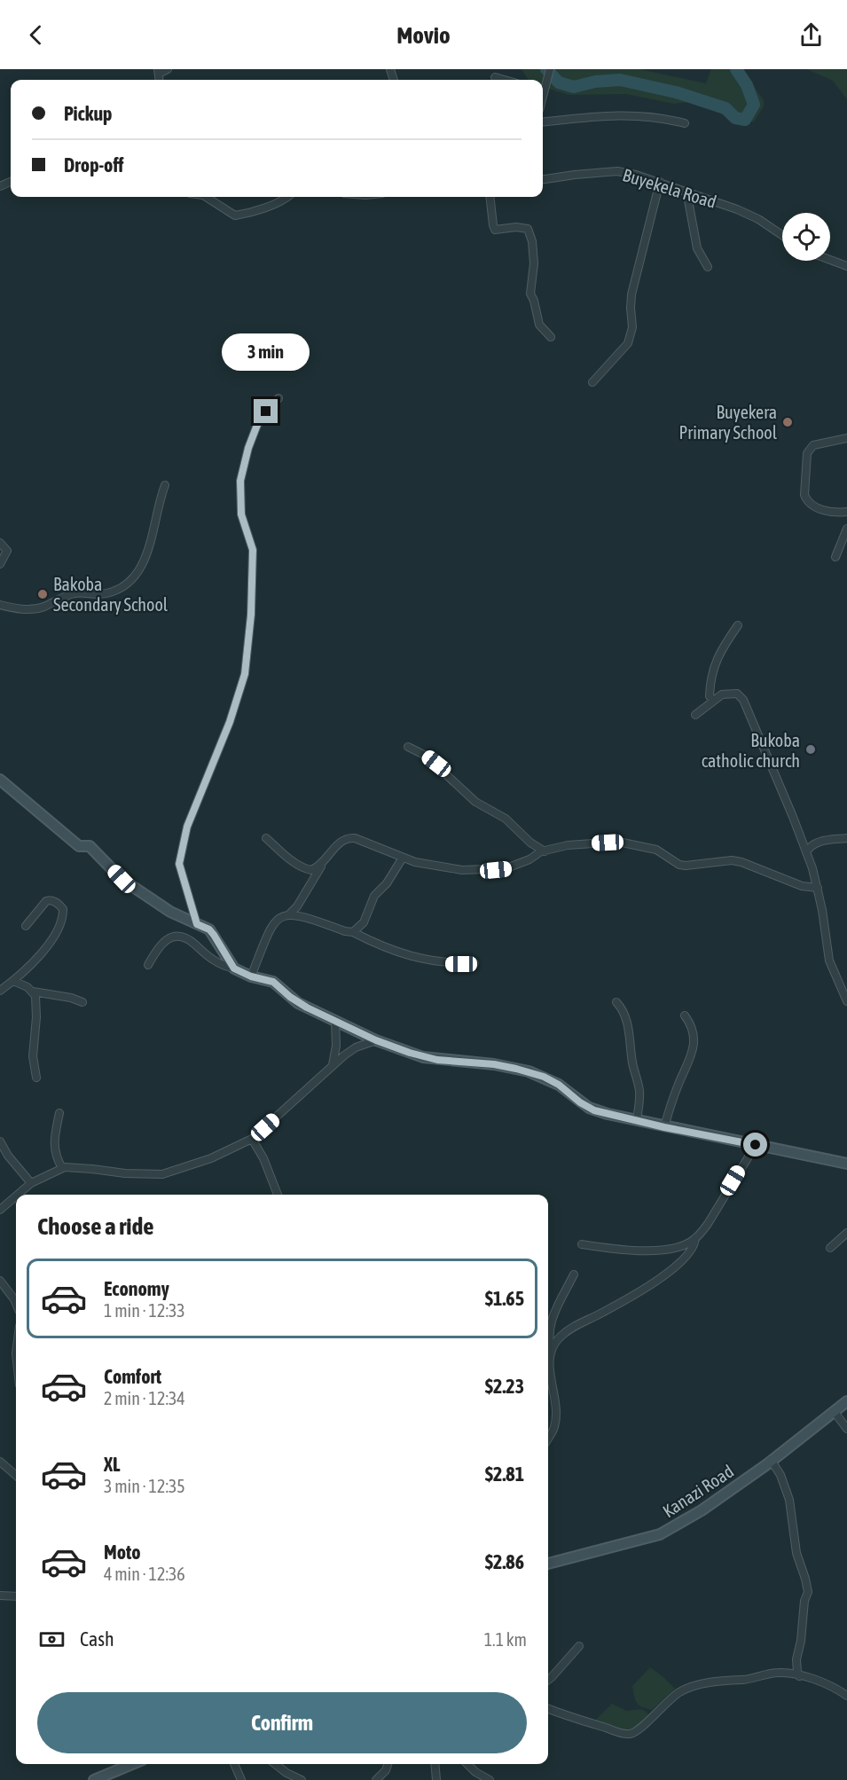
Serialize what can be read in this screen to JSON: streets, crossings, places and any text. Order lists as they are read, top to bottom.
{
  "streets": {
    "street": ["Buyekela Road", "Kanazi Road"]
  },
  "places": ["Buyekera Primary School", "Bakoba Secondary School", "Bukoba catholic church"],
  "page": {
    "header": "Movio",
    "banner": ["Pickup", "Drop-off"],
    "bubble": "3 min",
    "heading": "Choose a ride",
    "list": [
      {
        "name": "Economy",
        "note": "1 min · 12:33",
        "value": "$1.65"
      },
      {
        "name": "Comfort",
        "note": "2 min · 12:34",
        "value": "$2.23"
      },
      {
        "name": "XL",
        "note": "3 min · 12:35",
        "value": "$2.81"
      },
      {
        "name": "Moto",
        "note": "4 min · 12:36",
        "value": "$2.86"
      }
    ],
    "pay": ["Cash", "1.1 km"],
    "buttons": "Confirm"
  }
}
